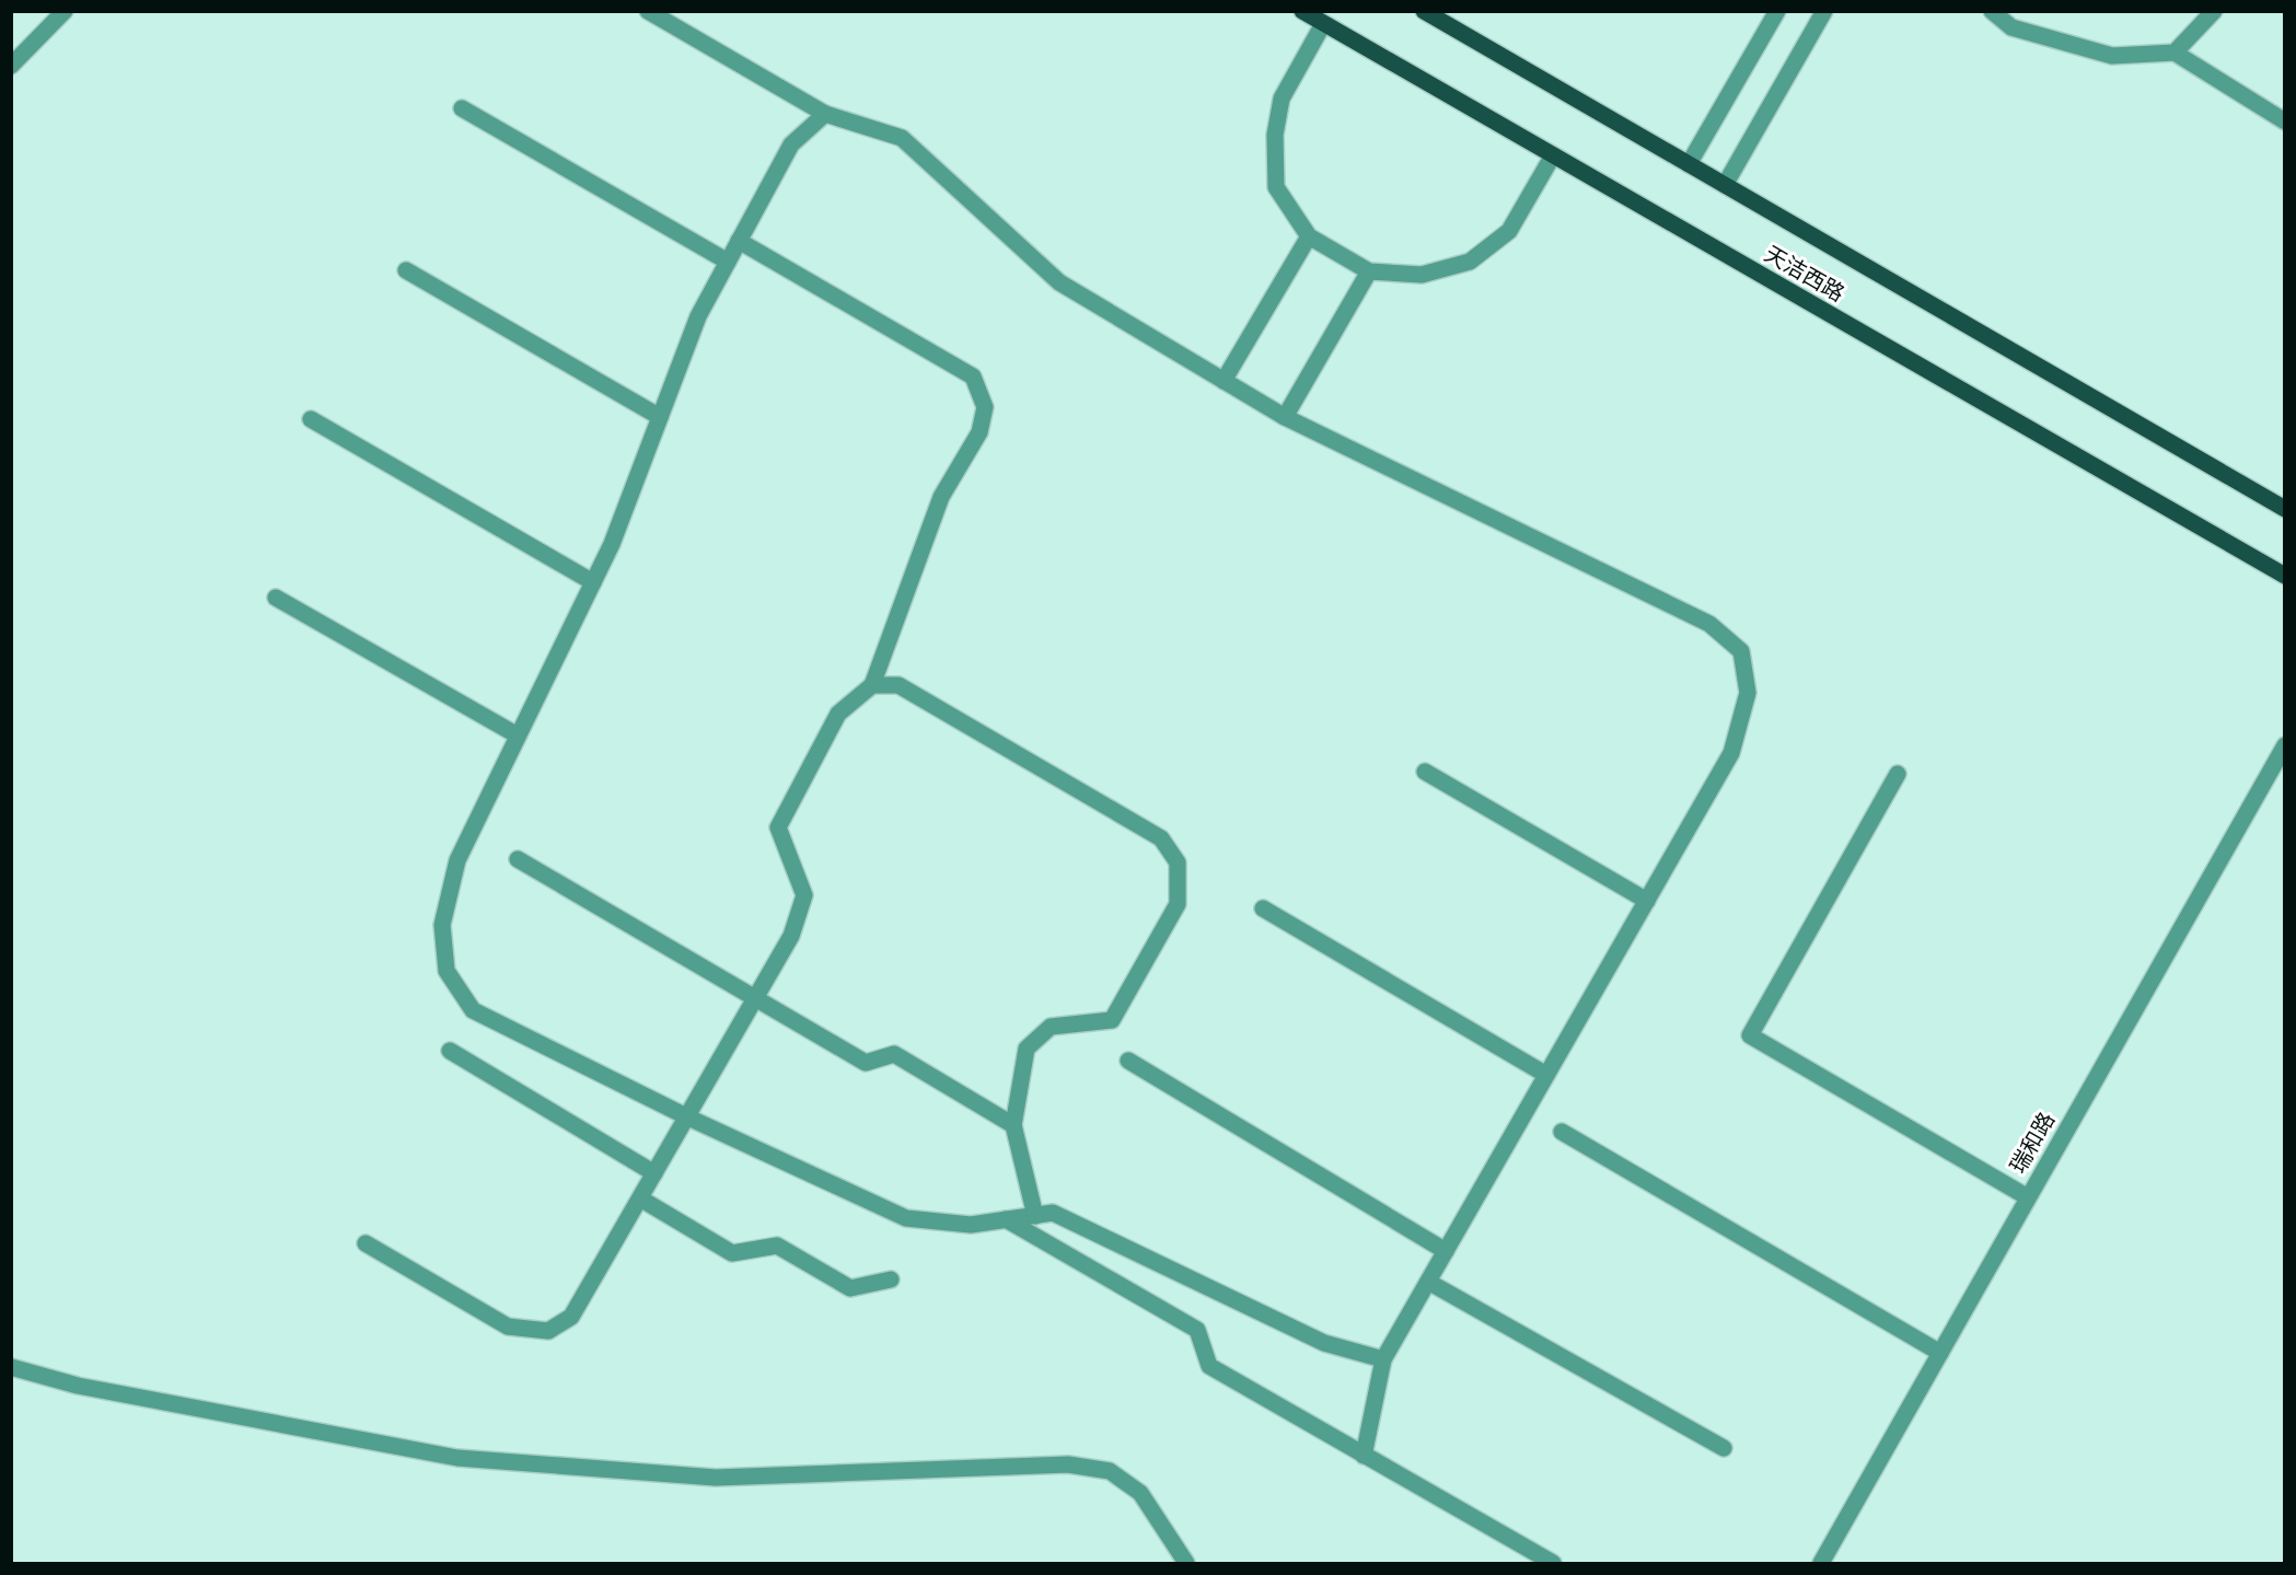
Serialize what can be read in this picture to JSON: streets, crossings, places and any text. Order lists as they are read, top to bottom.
{
  "streets": {
    "main road": ["天洁西路"],
    "street": ["瑞和路"]
  }
}
